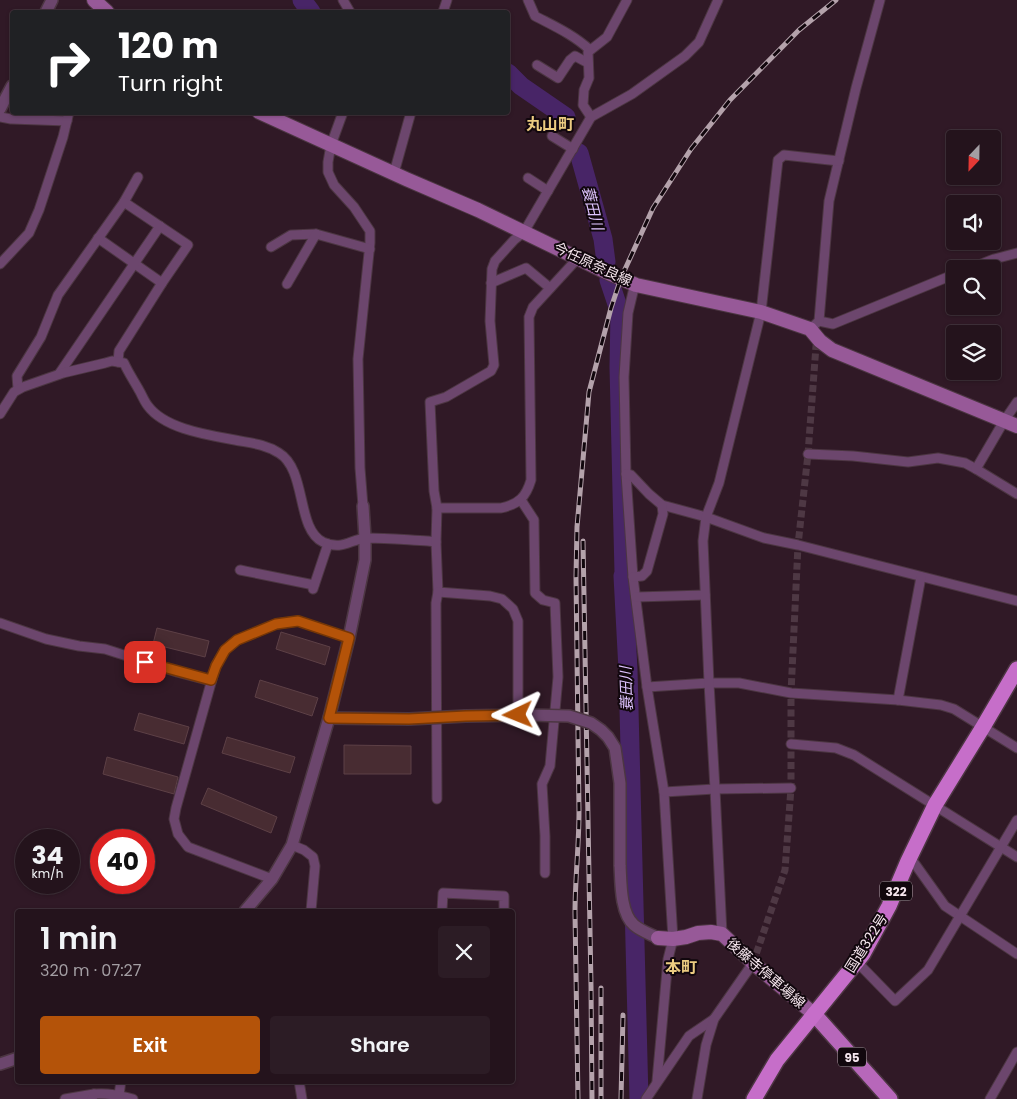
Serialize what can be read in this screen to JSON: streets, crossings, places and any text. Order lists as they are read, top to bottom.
{
  "streets": {
    "highway": ["322", "国道322号"],
    "main road": ["今任原奈良線", "後藤寺停車場線", "95"]
  },
  "crossings": [
    ["国道322号", "後藤寺停車場線"],
    ["国道322号", "95"],
    ["後藤寺停車場線", "95"]
  ],
  "districts": ["丸山町", "本町"],
  "water": ["蓑田川"],
  "north": "bottom",
  "page": {
    "turn": ["120 m", "Turn right"],
    "speed": "34 km/h",
    "limit": "40",
    "heading": ["1 min", "320 m · 07:27"],
    "buttons": ["Exit", "Share"]
  }
}
